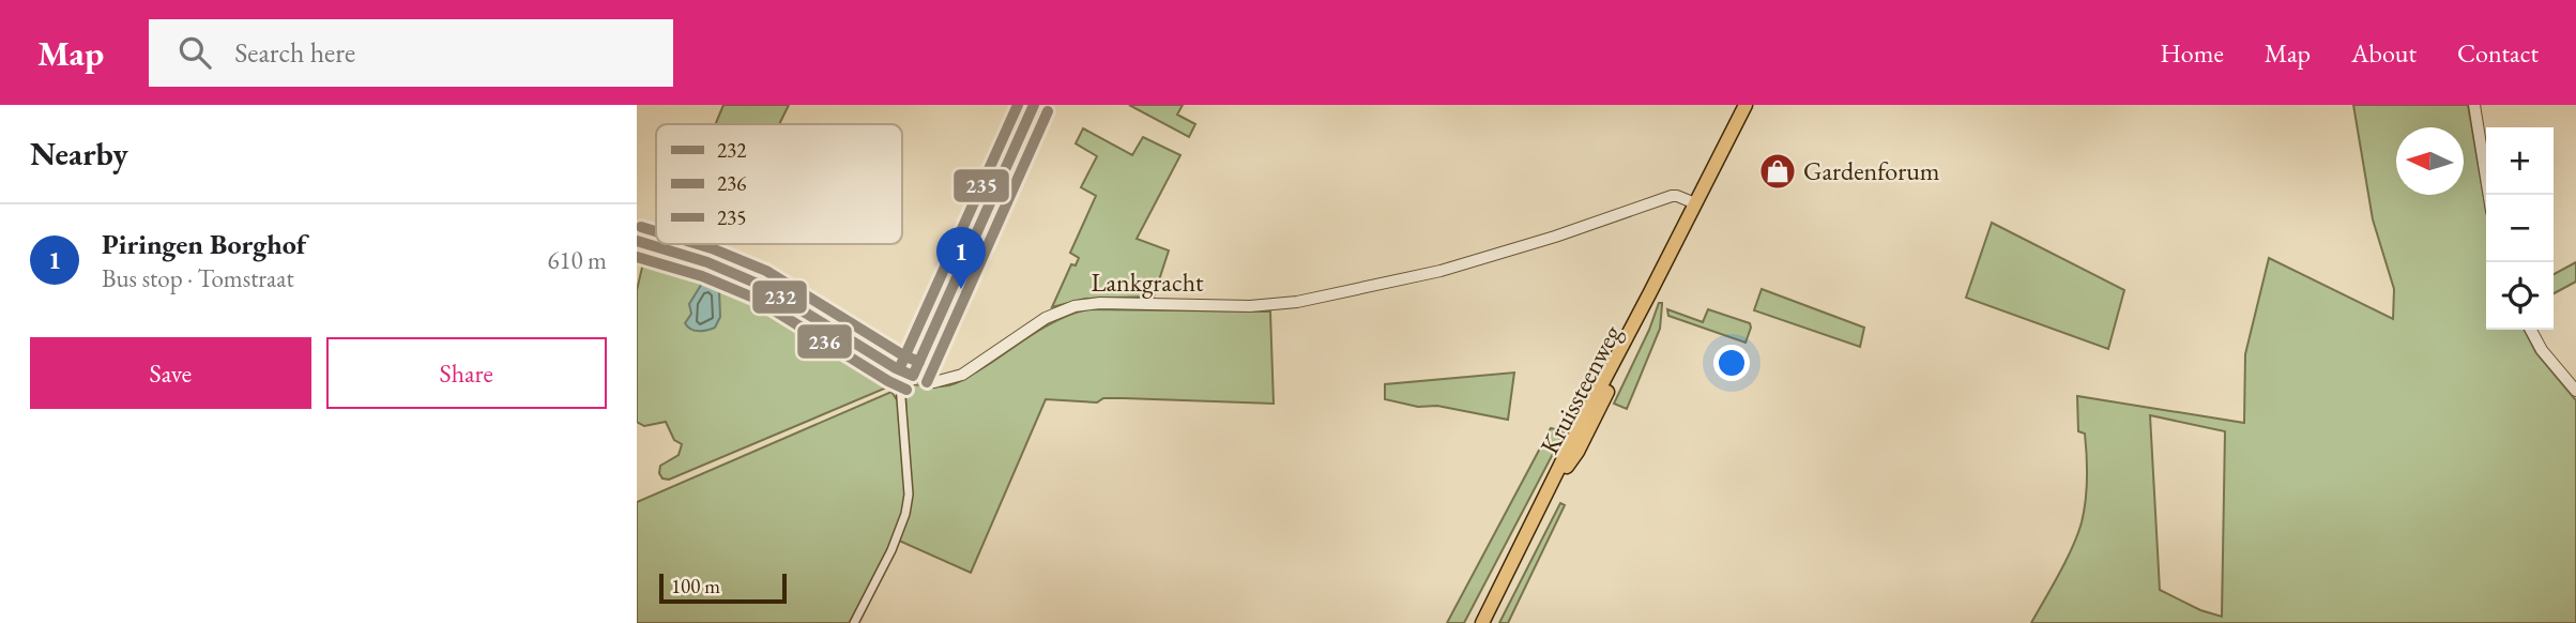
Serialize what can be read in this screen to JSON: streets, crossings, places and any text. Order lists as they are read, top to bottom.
{
  "streets": {
    "main road": ["Kruissteenweg"],
    "street": ["Lankgracht"]
  },
  "crossings": [
    ["Lankgracht", "Kruissteenweg"]
  ],
  "places": {
    "shop": ["Gardenforum"]
  },
  "lines": ["transit line 232", "transit line 235", "transit line 236"],
  "legend": ["232", "236", "235"],
  "scale_bar": "100 m",
  "north": "left",
  "page": {
    "header": "Map",
    "search": "Search here",
    "nav": [
      "Home",
      "Map",
      "About",
      "Contact"
    ],
    "heading": "Nearby",
    "map_buttons": ["+", "−"],
    "list": [
      {
        "mark": "1",
        "name": "Piringen Borghof",
        "note": "Bus stop · Tomstraat",
        "value": "610 m"
      }
    ],
    "pins": "1",
    "buttons": ["Save", "Share"],
    "scale": "100 m"
  }
}
